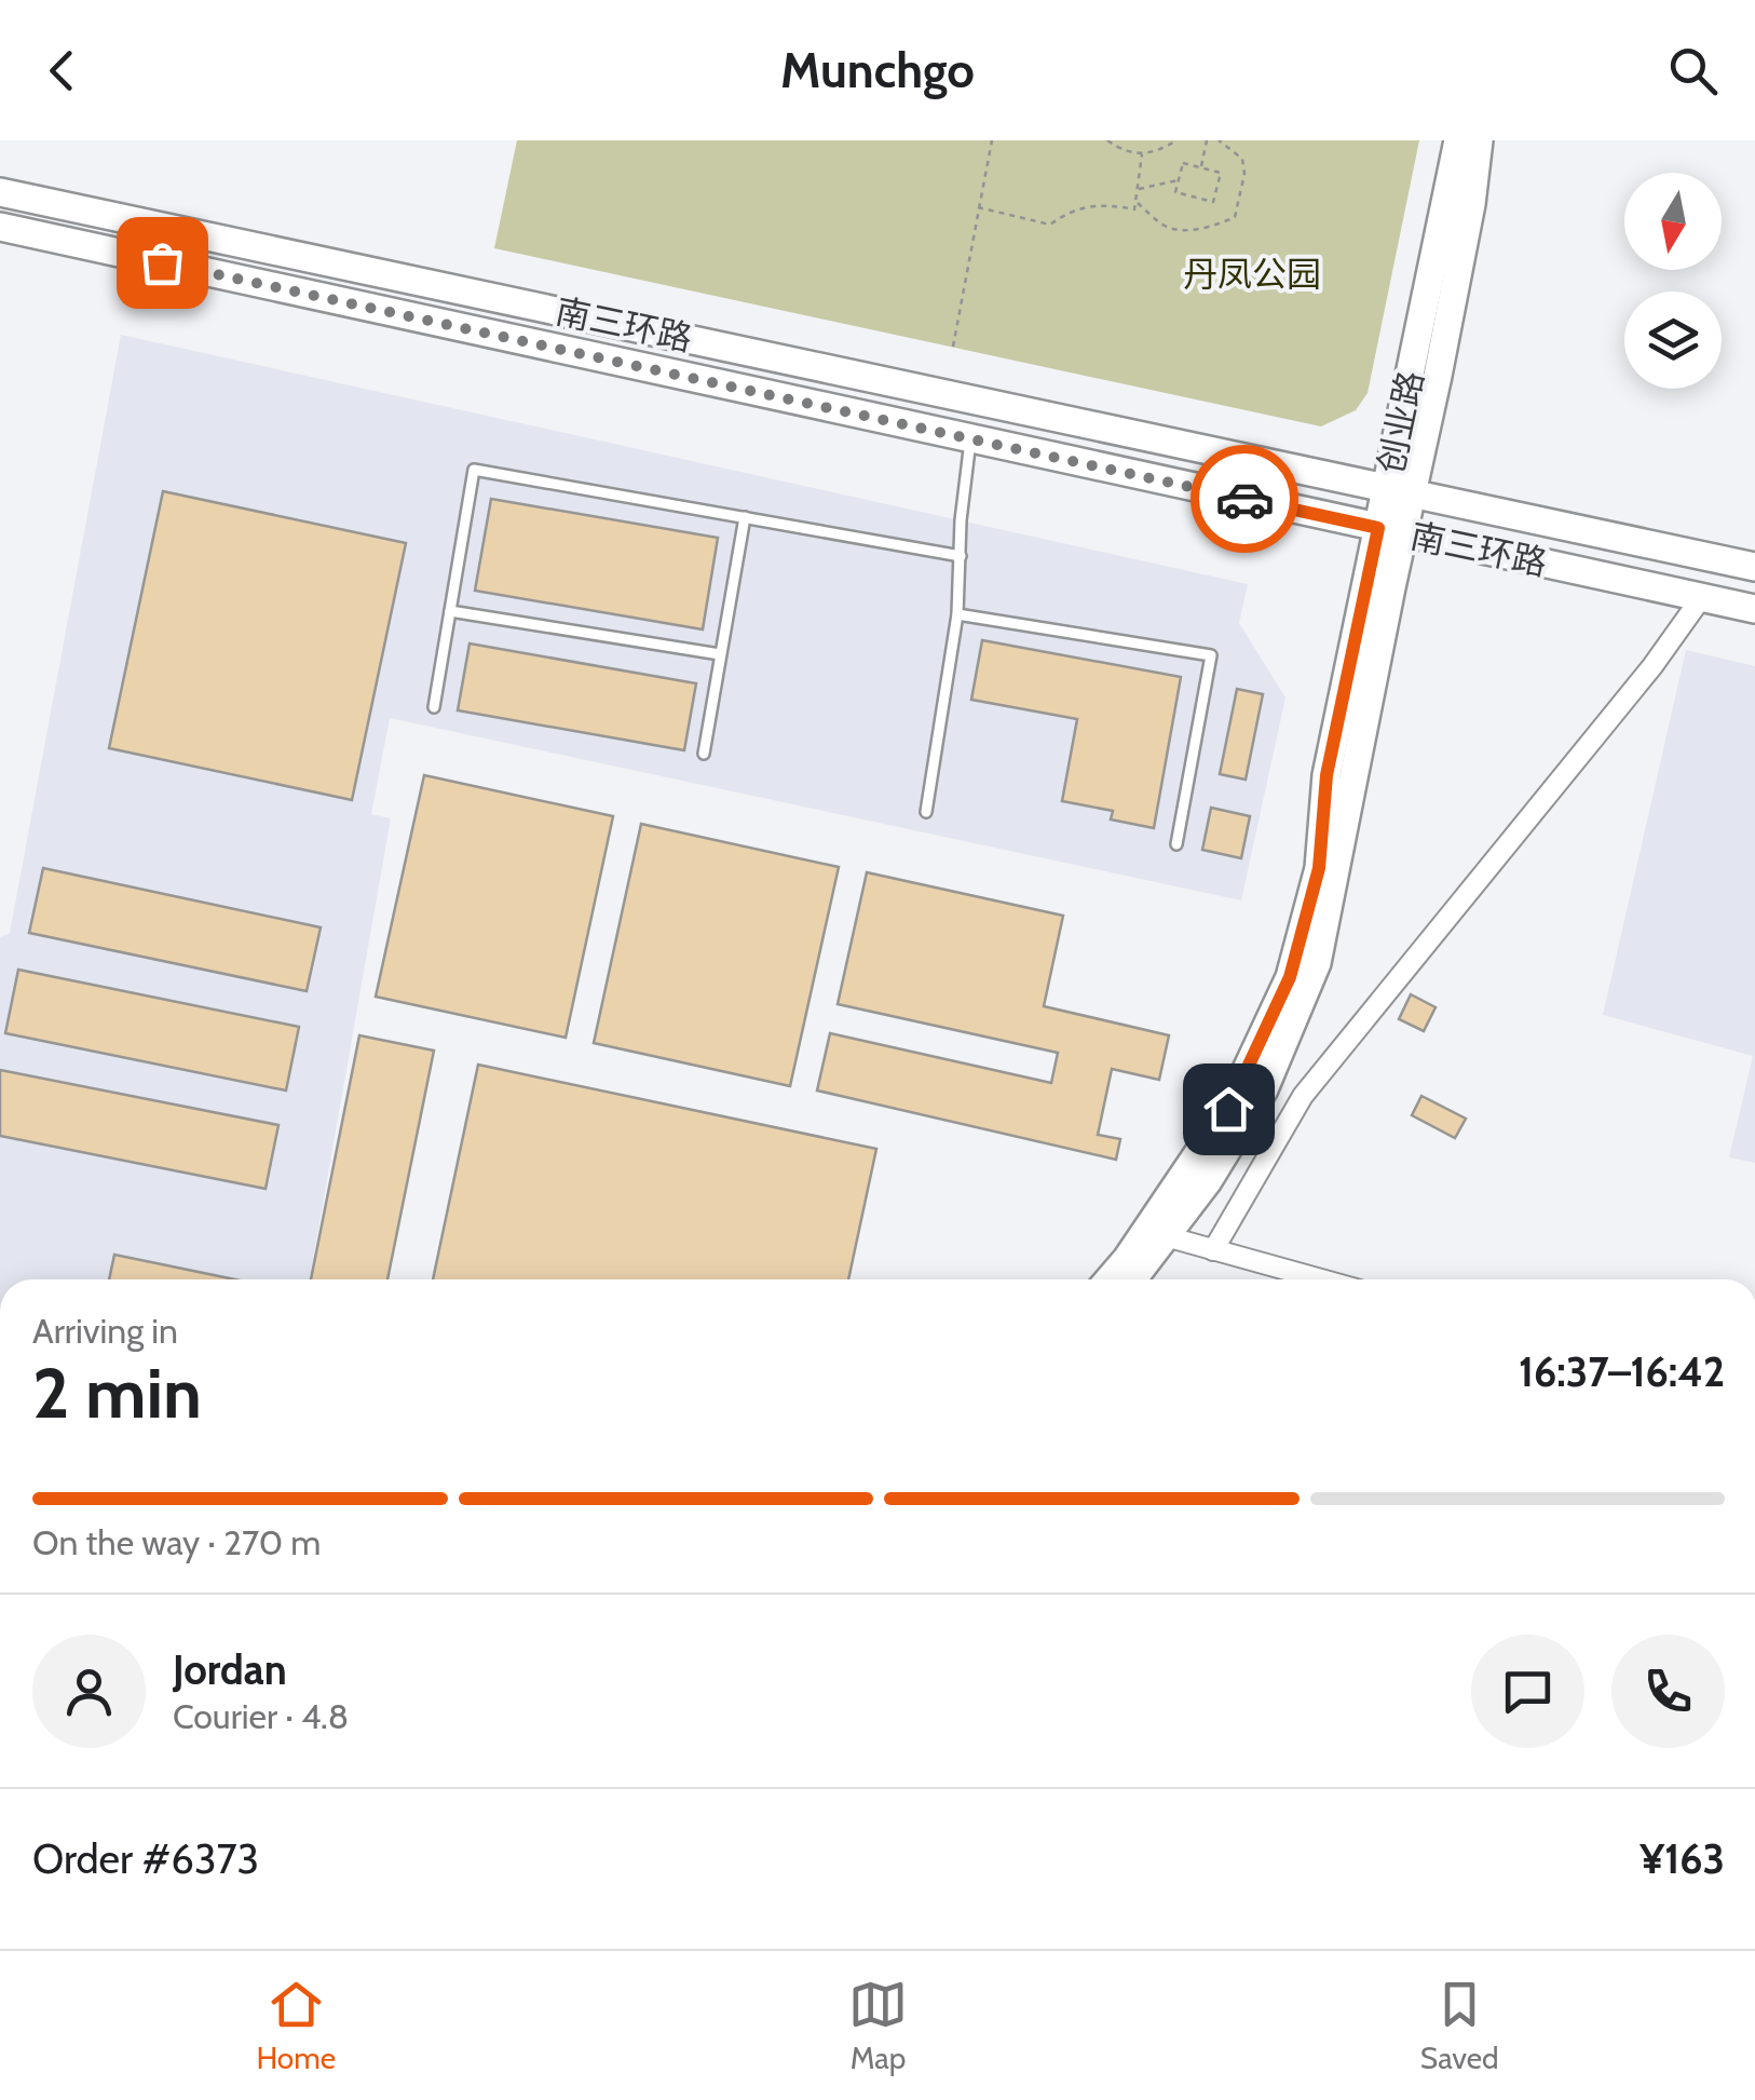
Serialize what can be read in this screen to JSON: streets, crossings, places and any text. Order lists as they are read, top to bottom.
{
  "streets": {
    "main road": ["南三环路", "创业路"]
  },
  "crossings": [
    ["南三环路", "创业路"]
  ],
  "parks": ["丹凤公园"],
  "north": "bottom",
  "page": {
    "header": "Munchgo",
    "heading": ["2 min", "Arriving in", "16:37–16:42"],
    "panel": [
      "Jordan",
      "Courier · 4.8",
      "Order #6373",
      "¥163"
    ],
    "bar": "On the way · 270 m",
    "tabs": ["Home", "Map", "Saved"]
  }
}
